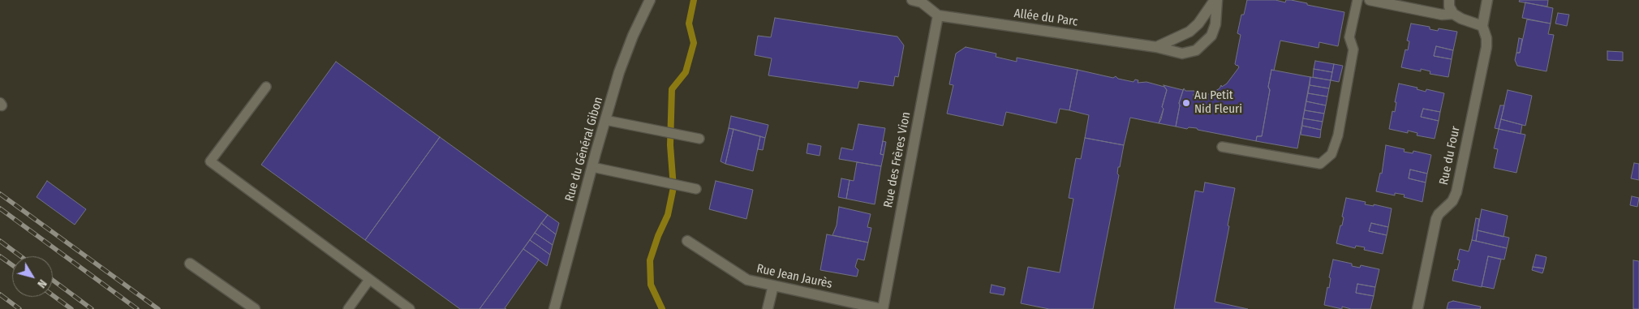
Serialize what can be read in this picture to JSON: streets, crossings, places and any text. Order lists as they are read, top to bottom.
{
  "streets": {
    "street": [
      "Allée du Parc",
      "Rue du Général Gibon",
      "Rue du Four",
      "Rue des Frères Vion",
      "Rue Jean Jaurès"
    ]
  },
  "crossings": [
    ["Allée du Parc", "Rue des Frères Vion"],
    ["Rue des Frères Vion", "Rue Jean Jaurès"]
  ],
  "places": ["Au Petit Nid Fleuri"],
  "north": "bottom right"
}
